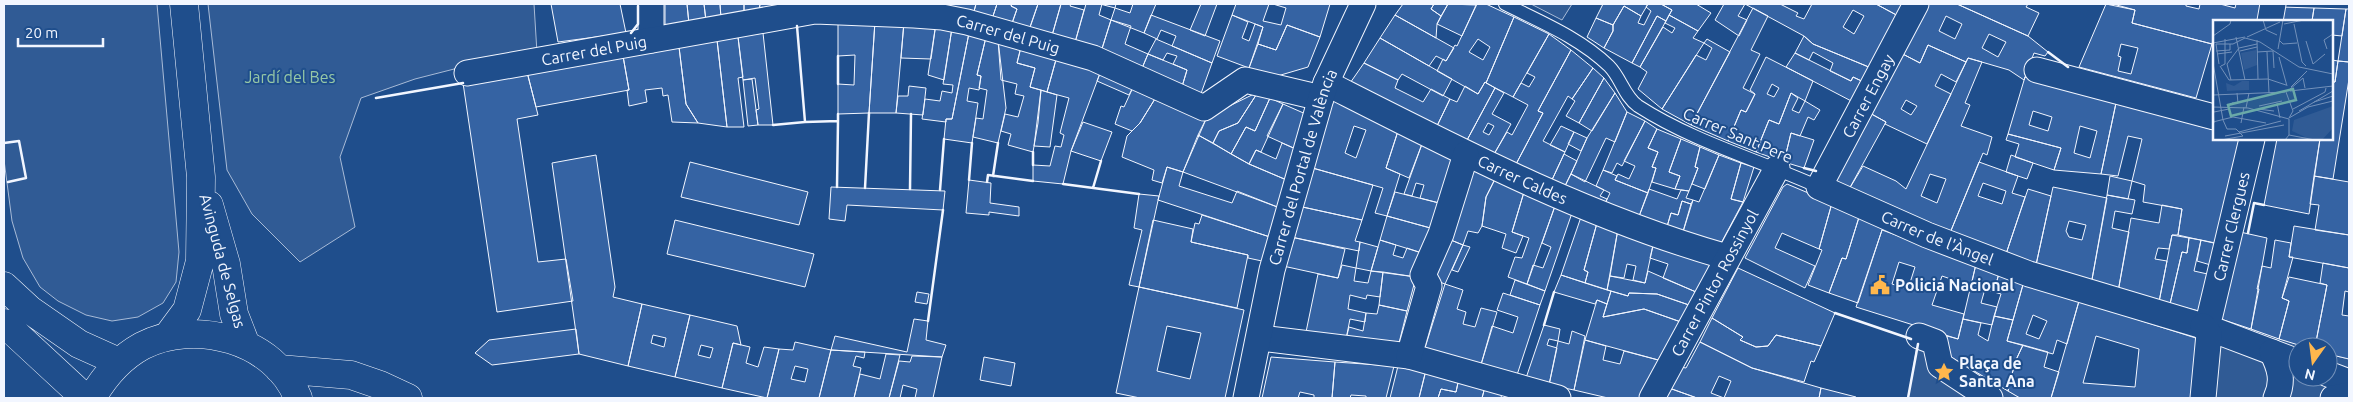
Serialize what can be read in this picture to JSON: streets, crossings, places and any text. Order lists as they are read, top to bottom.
{
  "streets": {
    "main road": ["Avinguda de Selgas"],
    "street": [
      "Carrer del Puig",
      "Carrer Engay",
      "Carrer del Portal de València",
      "Carrer Caldes",
      "Carrer Clergues",
      "Carrer de l'Àngel",
      "Carrer Pintor Rossinyol"
    ],
    "lane": ["Carrer Sant Pere"]
  },
  "crossings": [
    ["Carrer del Puig", "Carrer del Portal de València"],
    ["Carrer del Puig", "Carrer Caldes"],
    ["Carrer Engay", "Carrer Sant Pere"],
    ["Carrer Engay", "Carrer de l'Àngel"],
    ["Carrer Sant Pere", "Carrer de l'Àngel"],
    ["Carrer Sant Pere", "Carrer Pintor Rossinyol"],
    ["Carrer del Portal de València", "Carrer Caldes"],
    ["Carrer Caldes", "Carrer Pintor Rossinyol"],
    ["Carrer Clergues", "Carrer de l'Àngel"]
  ],
  "parks": ["Jardí del Bes"],
  "places": {
    "public building": ["Policia Nacional"],
    "place": ["Plaça de Santa Ana"]
  },
  "scale_bar": "20 m",
  "north": "bottom"
}
